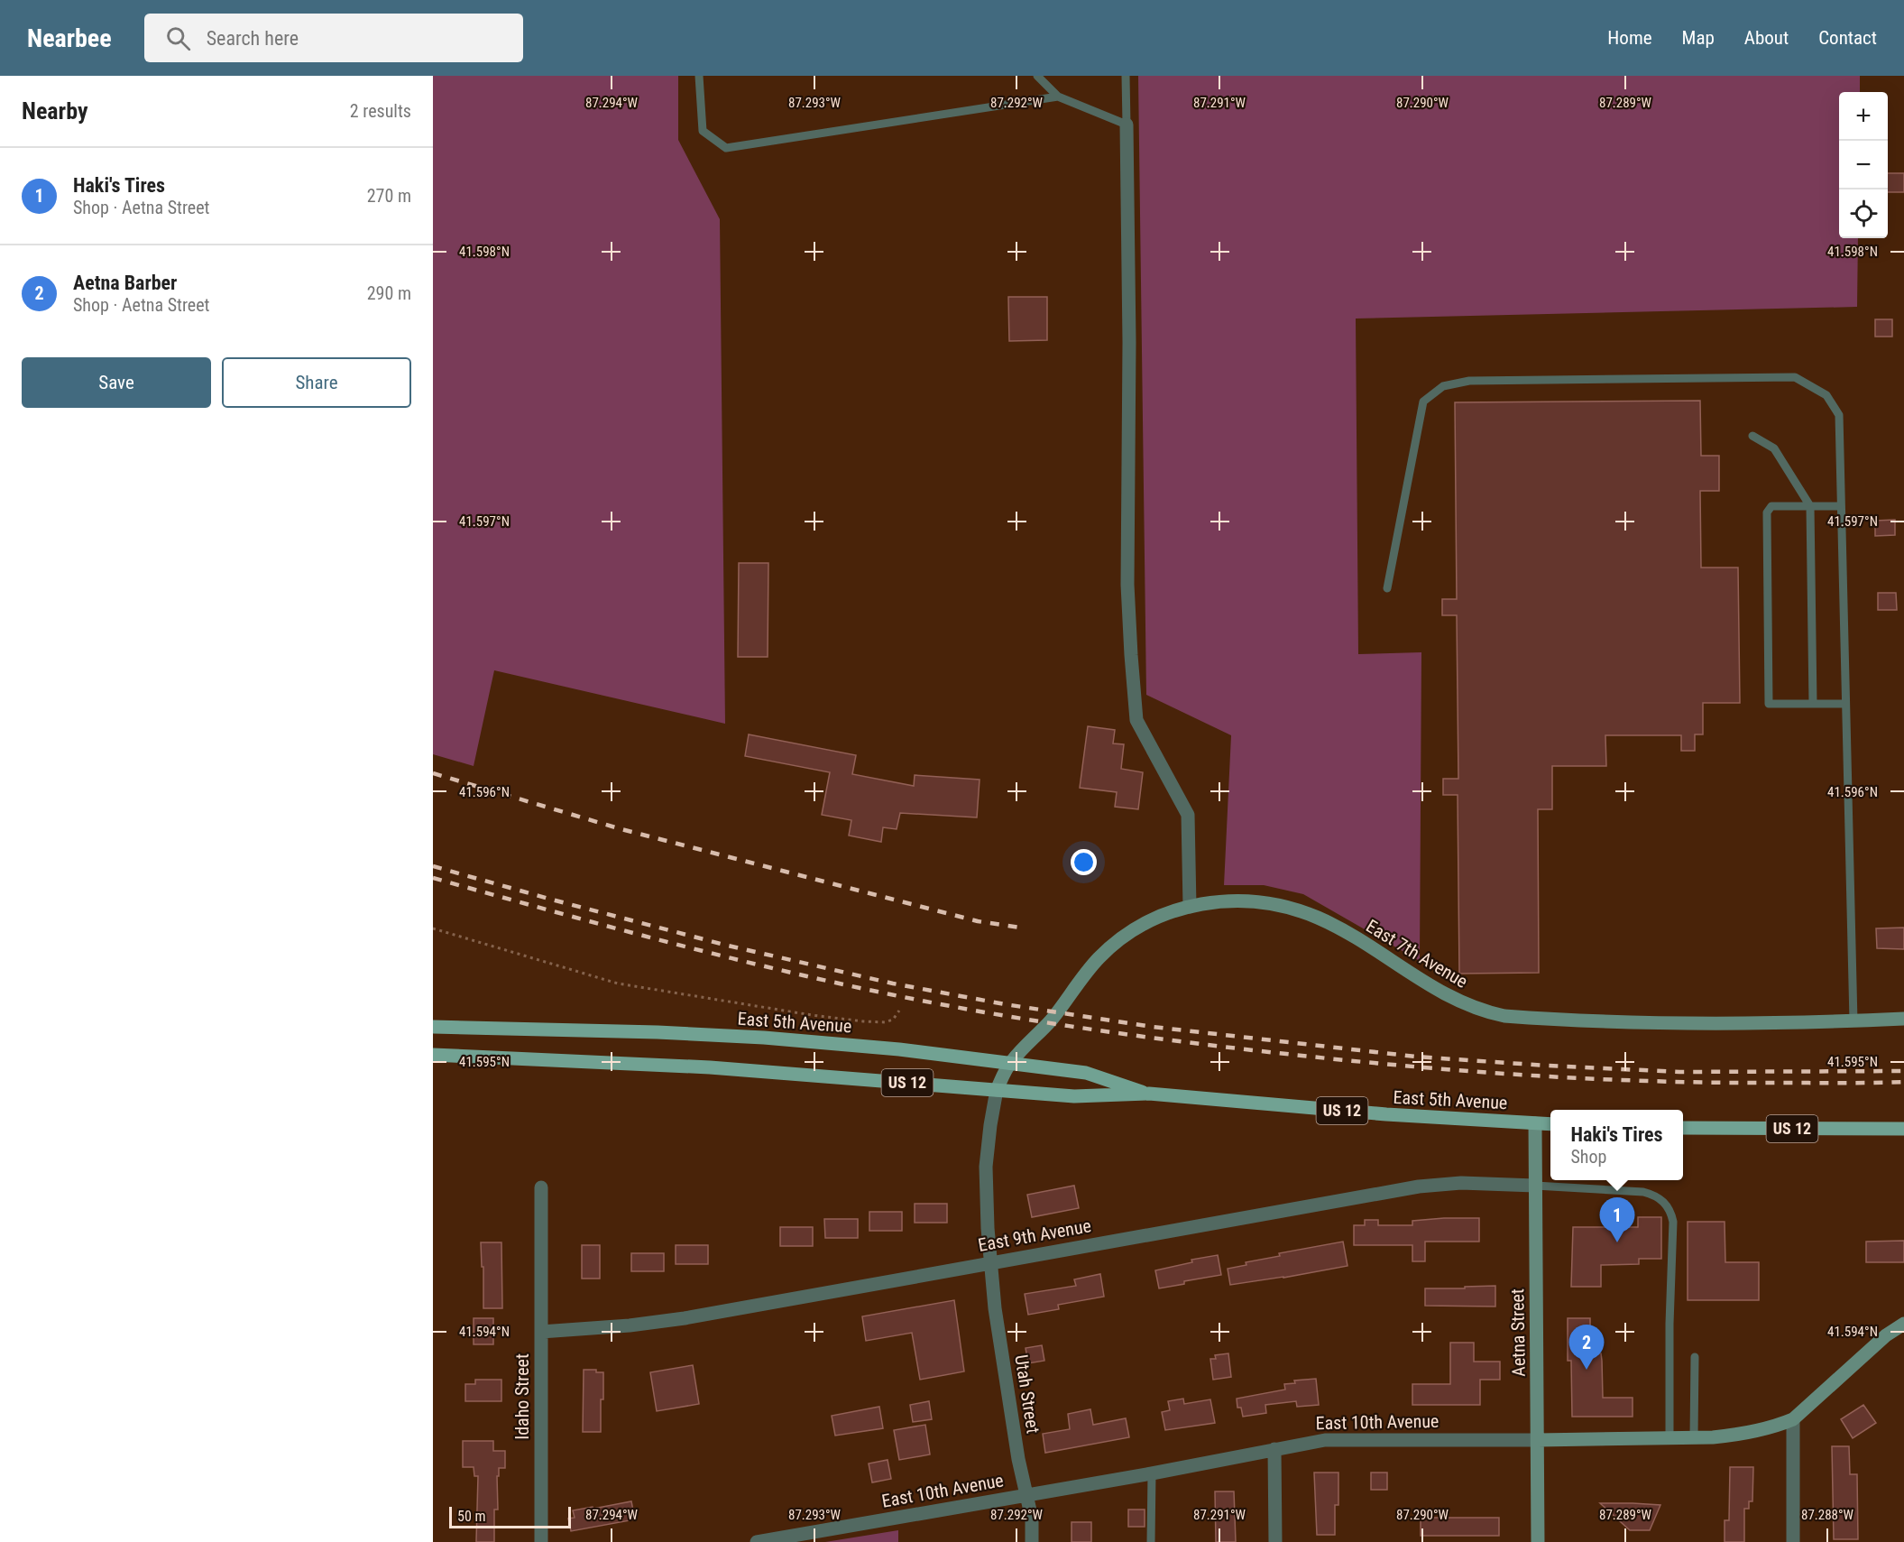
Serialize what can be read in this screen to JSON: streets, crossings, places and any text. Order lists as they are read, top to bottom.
{
  "streets": {
    "main road": ["East 5th Avenue", "US 12"],
    "street": [
      "East 7th Avenue",
      "East 9th Avenue",
      "Aetna Street",
      "Utah Street",
      "Idaho Street",
      "East 10th Avenue"
    ]
  },
  "crossings": [
    ["East 7th Avenue", "East 5th Avenue"],
    ["East 7th Avenue", "Utah Street"],
    ["East 5th Avenue", "Aetna Street"],
    ["East 5th Avenue", "Utah Street"],
    ["East 9th Avenue", "Aetna Street"],
    ["East 9th Avenue", "Utah Street"],
    ["East 9th Avenue", "Idaho Street"],
    ["Aetna Street", "East 10th Avenue"],
    ["Utah Street", "East 10th Avenue"]
  ],
  "scale_bar": "50 m",
  "page": {
    "header": "Nearbee",
    "search": "Search here",
    "nav": [
      "Home",
      "Map",
      "About",
      "Contact"
    ],
    "heading": ["Nearby", "2 results"],
    "map_buttons": ["+", "−"],
    "list": [
      {
        "mark": "1",
        "name": "Haki's Tires",
        "note": "Shop · Aetna Street",
        "value": "270 m"
      },
      {
        "mark": "2",
        "name": "Aetna Barber",
        "note": "Shop · Aetna Street",
        "value": "290 m"
      }
    ],
    "buttons": ["Save", "Share"],
    "popup": ["Haki's Tires", "Shop"],
    "pins": ["1", "2"],
    "scale": "50 m"
  },
  "coordinates": [
    "87.294°W",
    "87.293°W",
    "87.292°W",
    "87.291°W",
    "87.290°W",
    "87.289°W",
    "41.598°N",
    "41.597°N",
    "41.596°N",
    "41.595°N",
    "41.594°N",
    "87.288°W"
  ]
}
